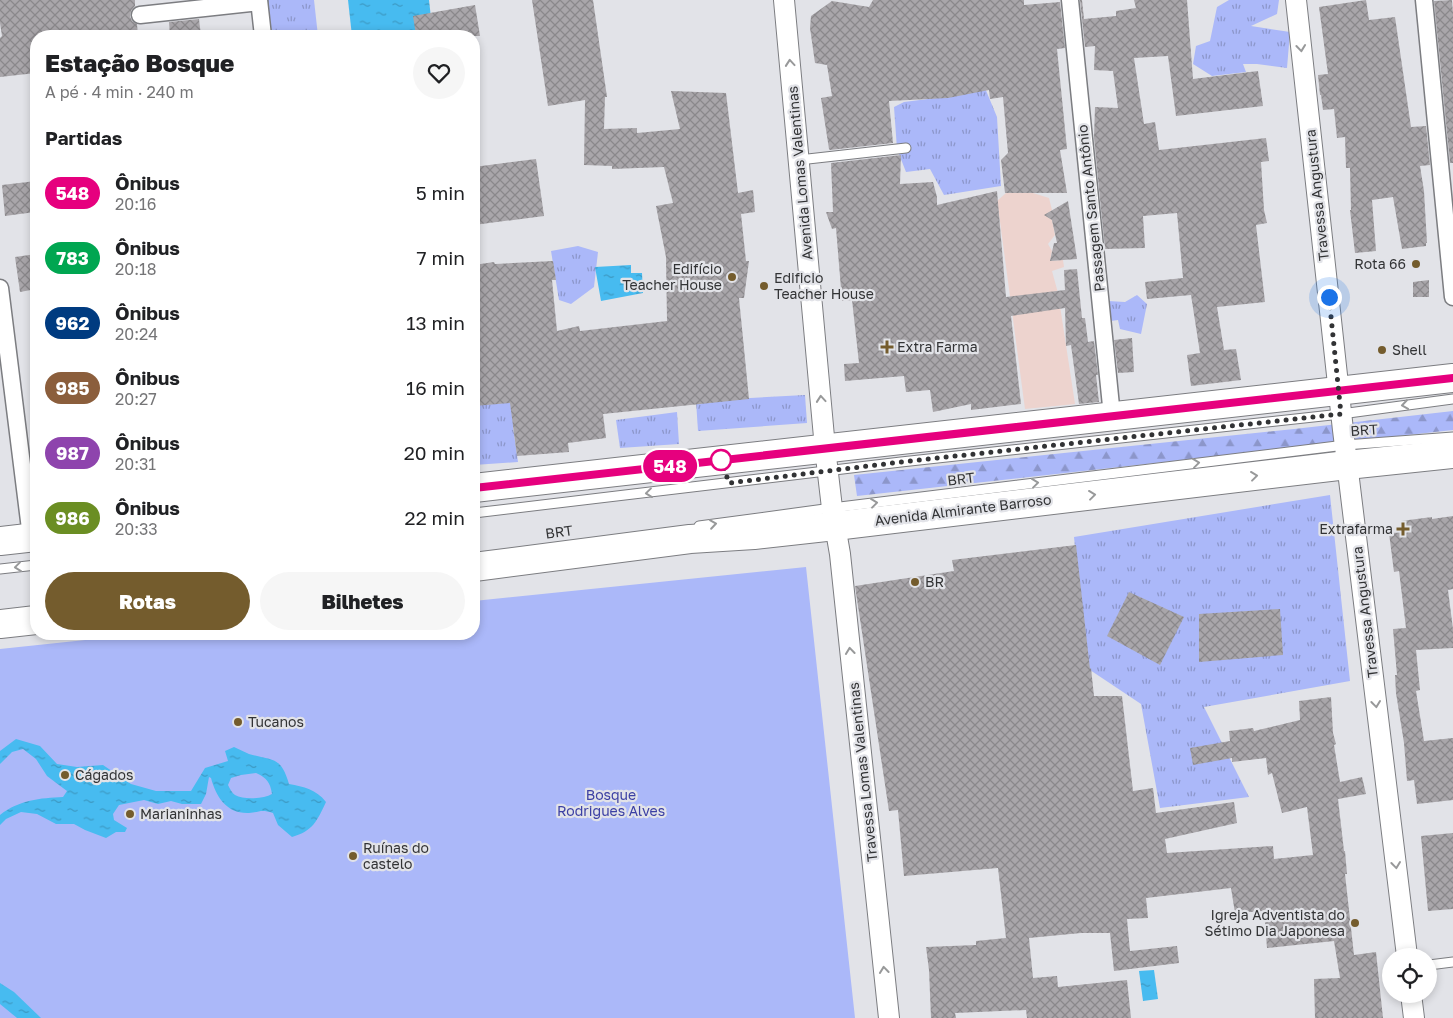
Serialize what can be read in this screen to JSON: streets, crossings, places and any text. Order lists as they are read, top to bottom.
{
  "streets": {
    "highway": ["Avenida Almirante Barroso"],
    "street": [
      "Avenida Lomas Valentinas",
      "Travessa Angustura",
      "Passagem Santo Antônio",
      "Travessa Lomas Valentinas"
    ],
    "lane": ["BRT"]
  },
  "crossings": [
    ["Avenida Lomas Valentinas", "BRT"],
    ["Avenida Lomas Valentinas", "Avenida Almirante Barroso"],
    ["Avenida Lomas Valentinas", "Travessa Lomas Valentinas"],
    ["Travessa Angustura", "BRT"],
    ["Travessa Angustura", "Avenida Almirante Barroso"],
    ["BRT", "Avenida Almirante Barroso"],
    ["Avenida Almirante Barroso", "Travessa Lomas Valentinas"]
  ],
  "one_way": ["Avenida Lomas Valentinas", "Travessa Lomas Valentinas"],
  "parks": ["Bosque Rodrigues Alves"],
  "places": {
    "other": [
      "Rota 66",
      "Edifício Teacher House",
      "Edificio Teacher House",
      "Shell",
      "BR",
      "Tucanos",
      "Cágados",
      "Marianinhas",
      "Ruínas do castelo",
      "Igreja Adventista do Sétimo Dia Japonesa"
    ],
    "health": ["Extra Farma", "Extrafarma"]
  },
  "lines": ["bus line 548"],
  "page": {
    "on_map": "548",
    "heading": [
      ["Estação Bosque", "A pé · 4 min · 240 m"],
      "Partidas"
    ],
    "list": [
      {
        "mark": "548",
        "name": "Ônibus",
        "note": "20:16",
        "value": "5 min"
      },
      {
        "mark": "783",
        "name": "Ônibus",
        "note": "20:18",
        "value": "7 min"
      },
      {
        "mark": "962",
        "name": "Ônibus",
        "note": "20:24",
        "value": "13 min"
      },
      {
        "mark": "985",
        "name": "Ônibus",
        "note": "20:27",
        "value": "16 min"
      },
      {
        "mark": "987",
        "name": "Ônibus",
        "note": "20:31",
        "value": "20 min"
      },
      {
        "mark": "986",
        "name": "Ônibus",
        "note": "20:33",
        "value": "22 min"
      }
    ],
    "buttons": ["Rotas", "Bilhetes"]
  }
}
